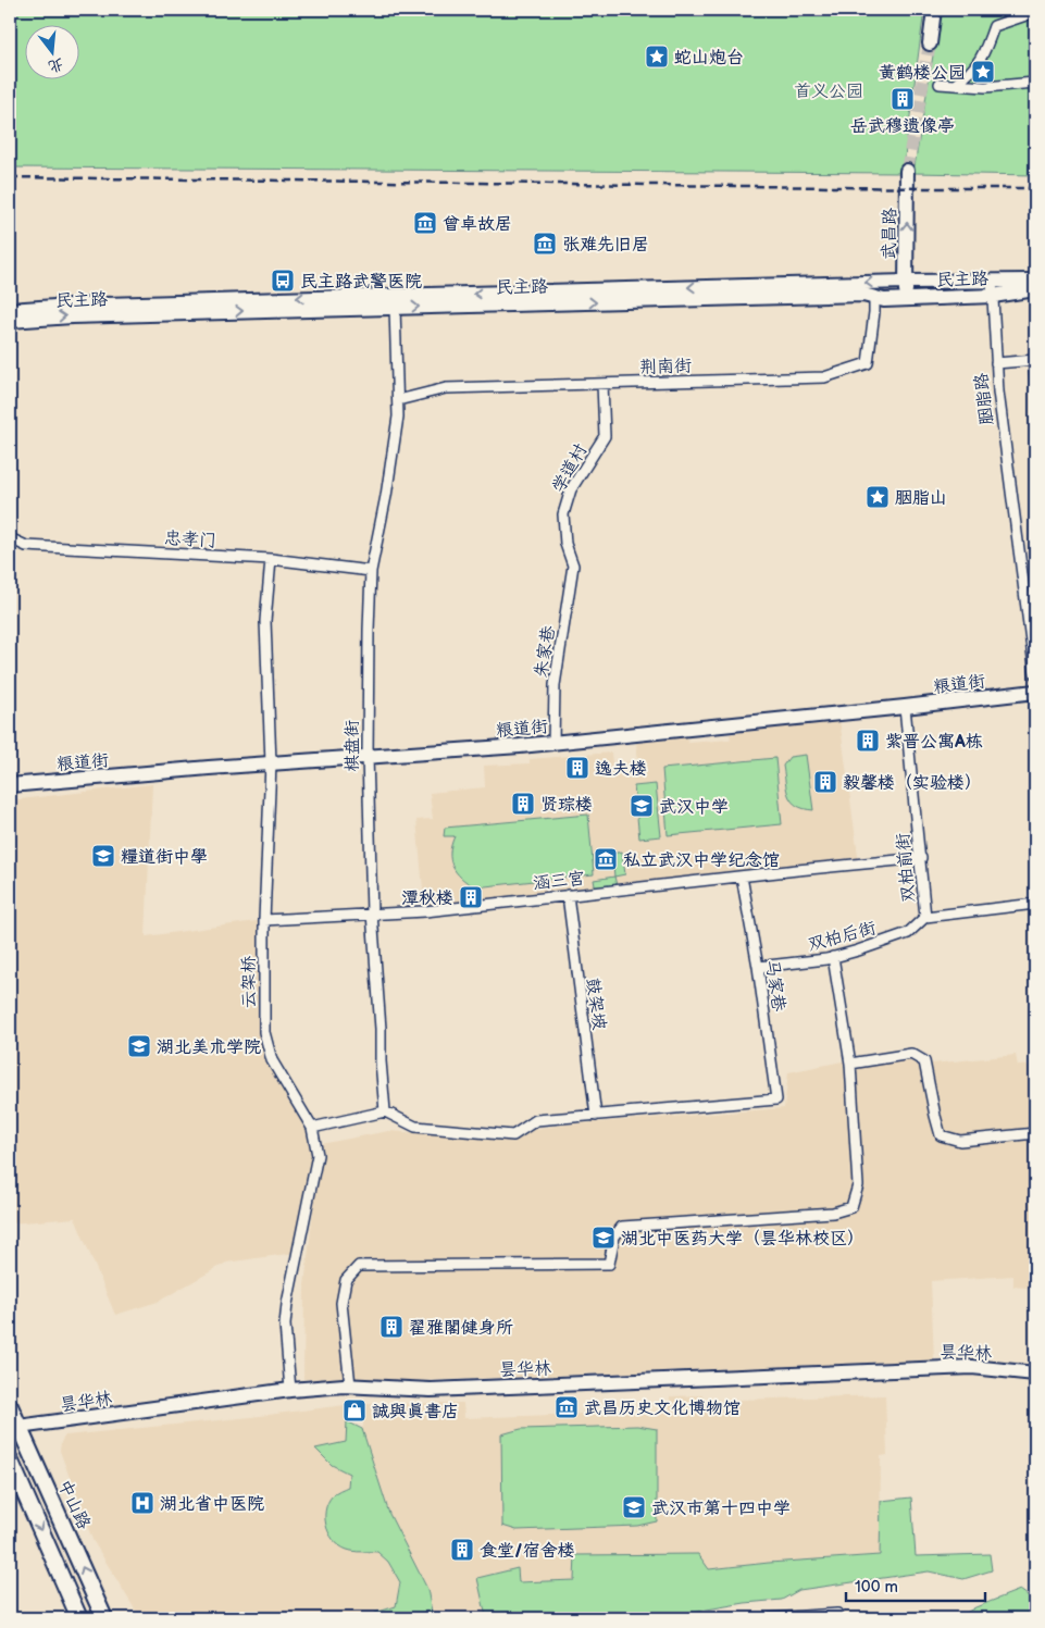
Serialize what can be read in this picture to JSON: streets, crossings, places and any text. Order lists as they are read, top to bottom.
{
  "streets": {
    "main road": ["中山路"],
    "street": [
      "武昌路",
      "民主路",
      "荆南街",
      "胭脂路",
      "学道村",
      "忠孝门",
      "朱家巷",
      "粮道街",
      "棋盘街",
      "双柏前街",
      "涵三宫",
      "双柏后街",
      "云架桥",
      "马家巷",
      "鼓架坡",
      "昙华林"
    ]
  },
  "crossings": [
    ["武昌路", "民主路"],
    ["民主路", "荆南街"],
    ["民主路", "胭脂路"],
    ["民主路", "棋盘街"],
    ["荆南街", "学道村"],
    ["荆南街", "棋盘街"],
    ["学道村", "朱家巷"],
    ["忠孝门", "棋盘街"],
    ["忠孝门", "云架桥"],
    ["朱家巷", "粮道街"],
    ["粮道街", "棋盘街"],
    ["粮道街", "双柏前街"],
    ["粮道街", "云架桥"],
    ["棋盘街", "涵三宫"],
    ["双柏前街", "涵三宫"],
    ["双柏前街", "双柏后街"],
    ["涵三宫", "云架桥"],
    ["涵三宫", "马家巷"],
    ["涵三宫", "鼓架坡"],
    ["双柏后街", "马家巷"],
    ["云架桥", "昙华林"],
    ["马家巷", "鼓架坡"],
    ["昙华林", "中山路"]
  ],
  "one_way": ["武昌路"],
  "parks": ["首义公园"],
  "places": {
    "place": ["蛇山炮台", "黄鹤楼公园", "胭脂山"],
    "building": [
      "岳武穆遗像亭",
      "紫晋公寓A栋",
      "逸夫楼",
      "毅馨楼（实验楼）",
      "贤琮楼",
      "潭秋楼",
      "翟雅閣健身所",
      "食堂/宿舍楼"
    ],
    "museum": [
      "曾卓故居",
      "张难先旧居",
      "私立武汉中学纪念馆",
      "武昌历史文化博物馆"
    ],
    "bus stop": ["民主路武警医院"],
    "school or university": [
      "武汉中学",
      "糧道街中學",
      "湖北美术学院",
      "湖北中医药大学（昙华林校区）",
      "武汉市第十四中学"
    ],
    "shop": ["誠與真書店"],
    "hospital": ["湖北省中医院"]
  },
  "scale_bar": "100 m",
  "north": "bottom"
}
